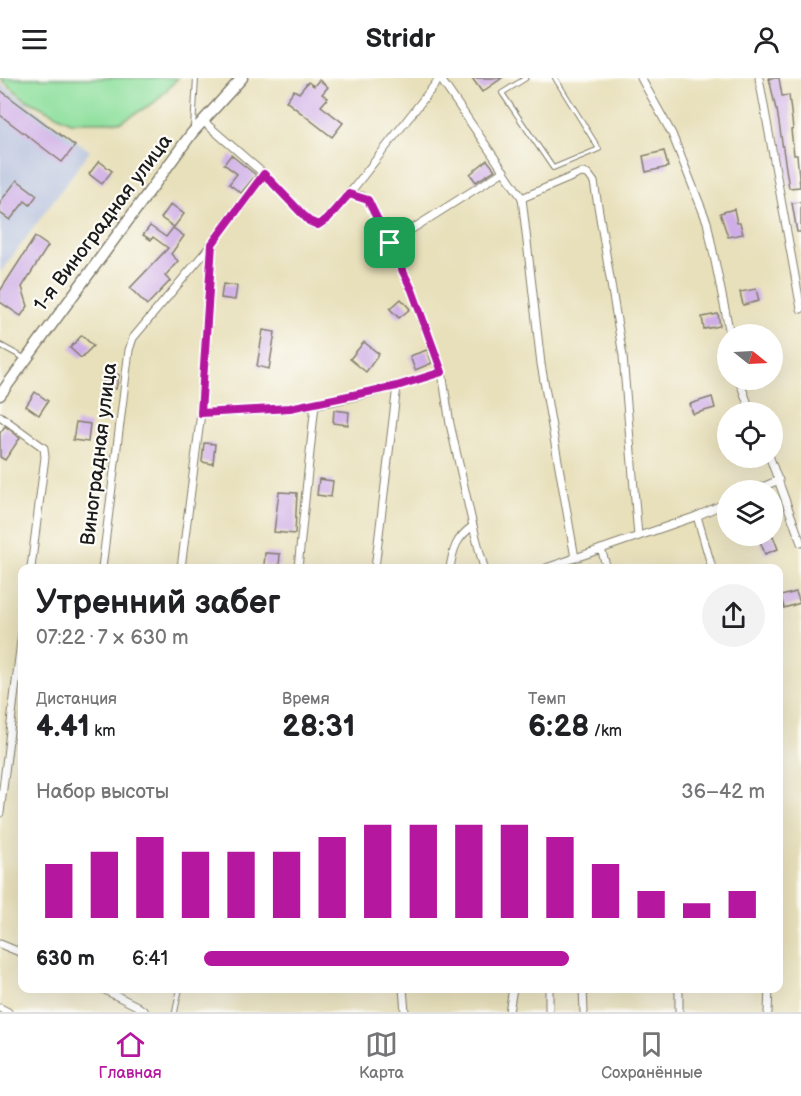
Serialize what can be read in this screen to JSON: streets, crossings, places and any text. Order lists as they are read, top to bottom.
{
  "streets": {
    "main road": ["1-я Виноградная улица"],
    "street": ["Виноградная улица"]
  },
  "north": "right",
  "page": {
    "header": "Stridr",
    "heading": ["Утренний забег", "07:22 · 7 × 630 m"],
    "stats": [
      ["Дистанция", "4.41 km"],
      ["Время", "28:31"],
      ["Темп", "6:28 /km"]
    ],
    "chart": ["Набор высоты", "36–42 m"],
    "list": [
      {
        "name": "630 m",
        "note": "6:41"
      }
    ],
    "tabs": ["Главная", "Карта", "Сохранённые"]
  }
}
